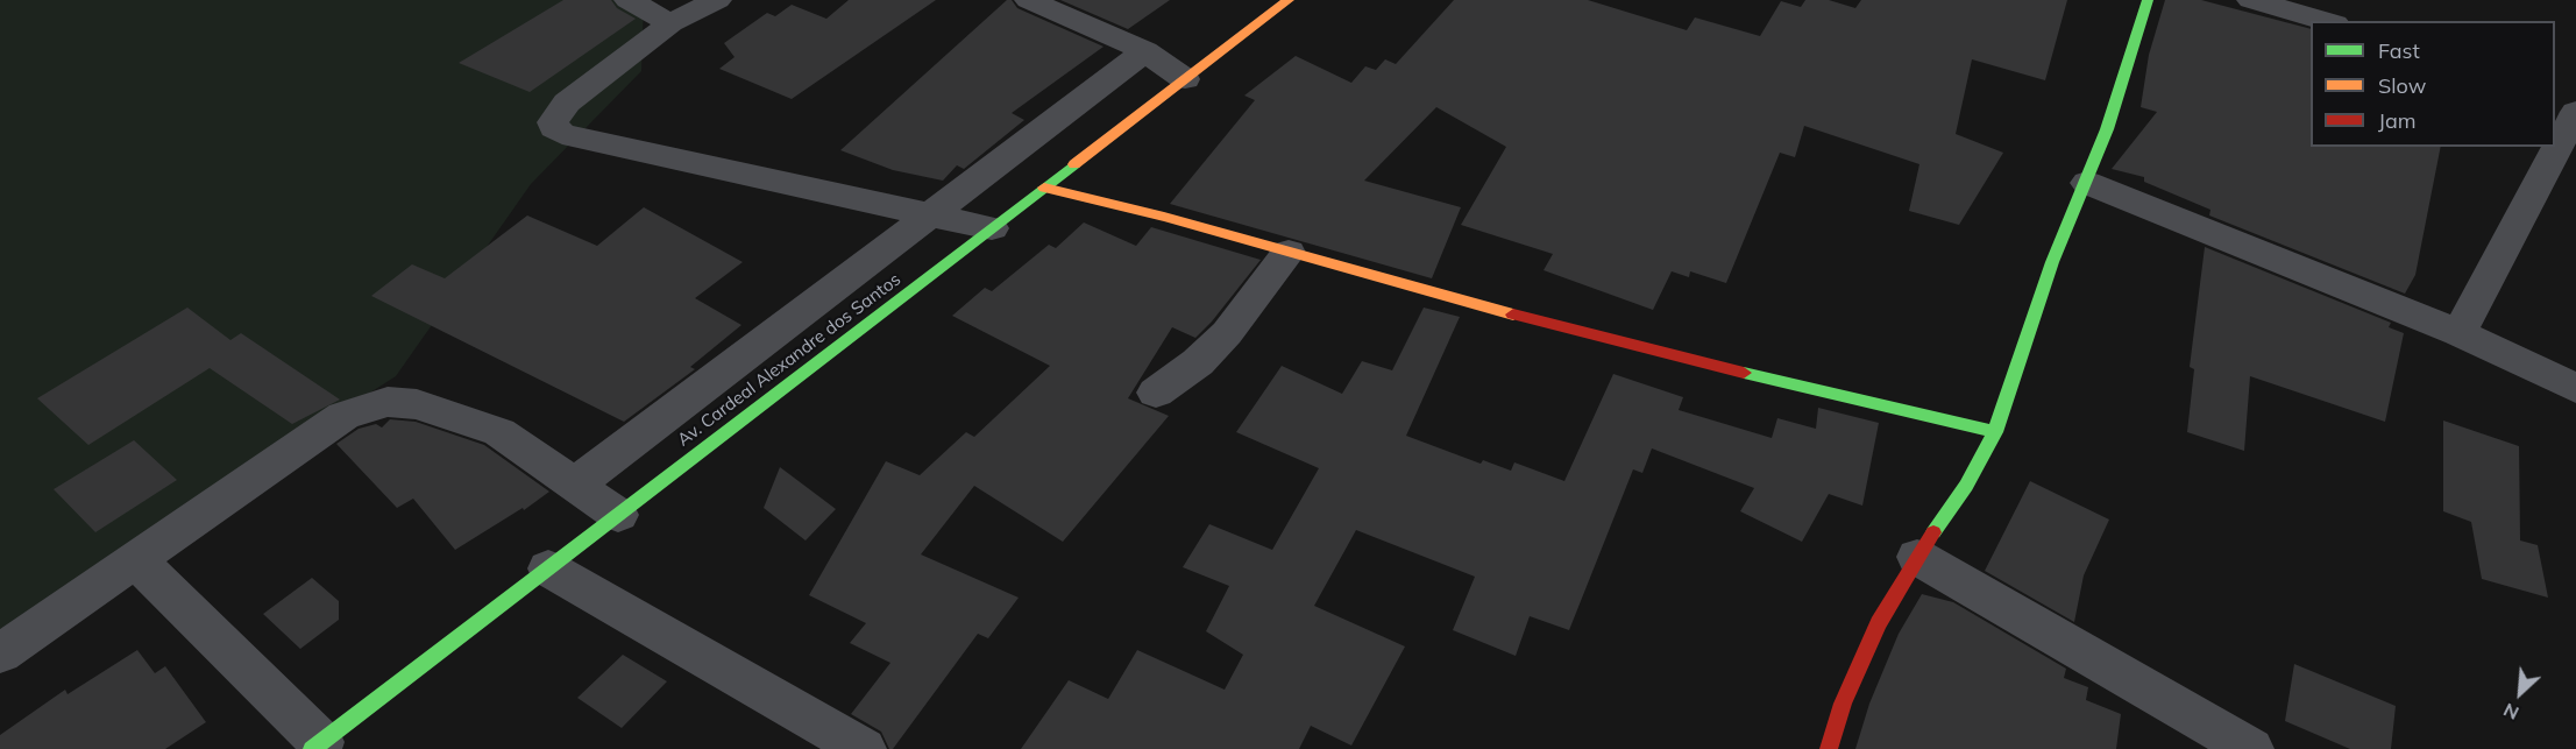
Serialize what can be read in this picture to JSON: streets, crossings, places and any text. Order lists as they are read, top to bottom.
{
  "streets": {
    "street": ["Av. Cardeal Alexandre dos Santos"]
  },
  "legend": ["Fast", "Slow", "Jam"],
  "north": "bottom left"
}
